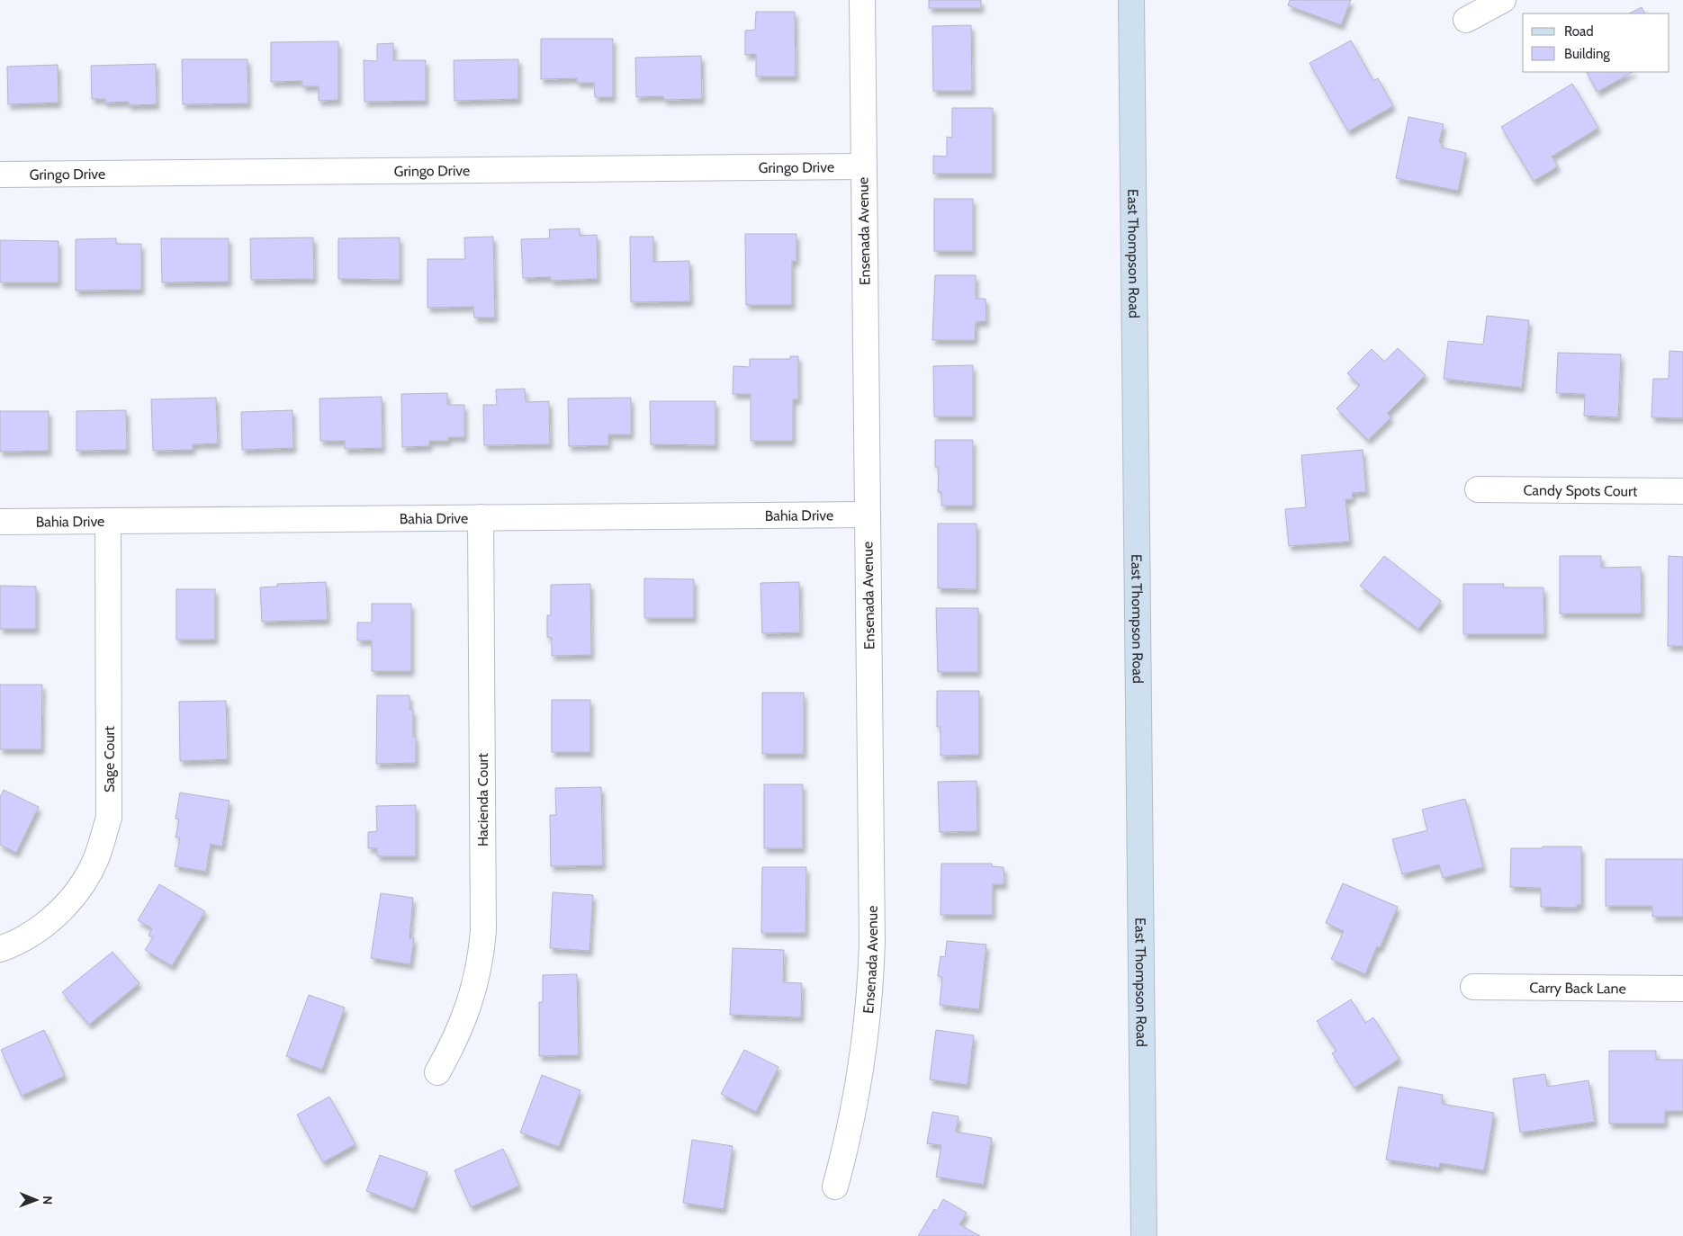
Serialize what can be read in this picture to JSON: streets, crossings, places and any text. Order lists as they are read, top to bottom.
{
  "streets": {
    "main road": ["East Thompson Road"],
    "street": [
      "Gringo Drive",
      "Ensenada Avenue",
      "Candy Spots Court",
      "Bahia Drive",
      "Sage Court",
      "Hacienda Court",
      "Carry Back Lane"
    ]
  },
  "crossings": [
    ["Gringo Drive", "Ensenada Avenue"],
    ["Ensenada Avenue", "Bahia Drive"],
    ["Bahia Drive", "Sage Court"],
    ["Bahia Drive", "Hacienda Court"]
  ],
  "legend": ["Road", "Building"],
  "north": "right"
}
